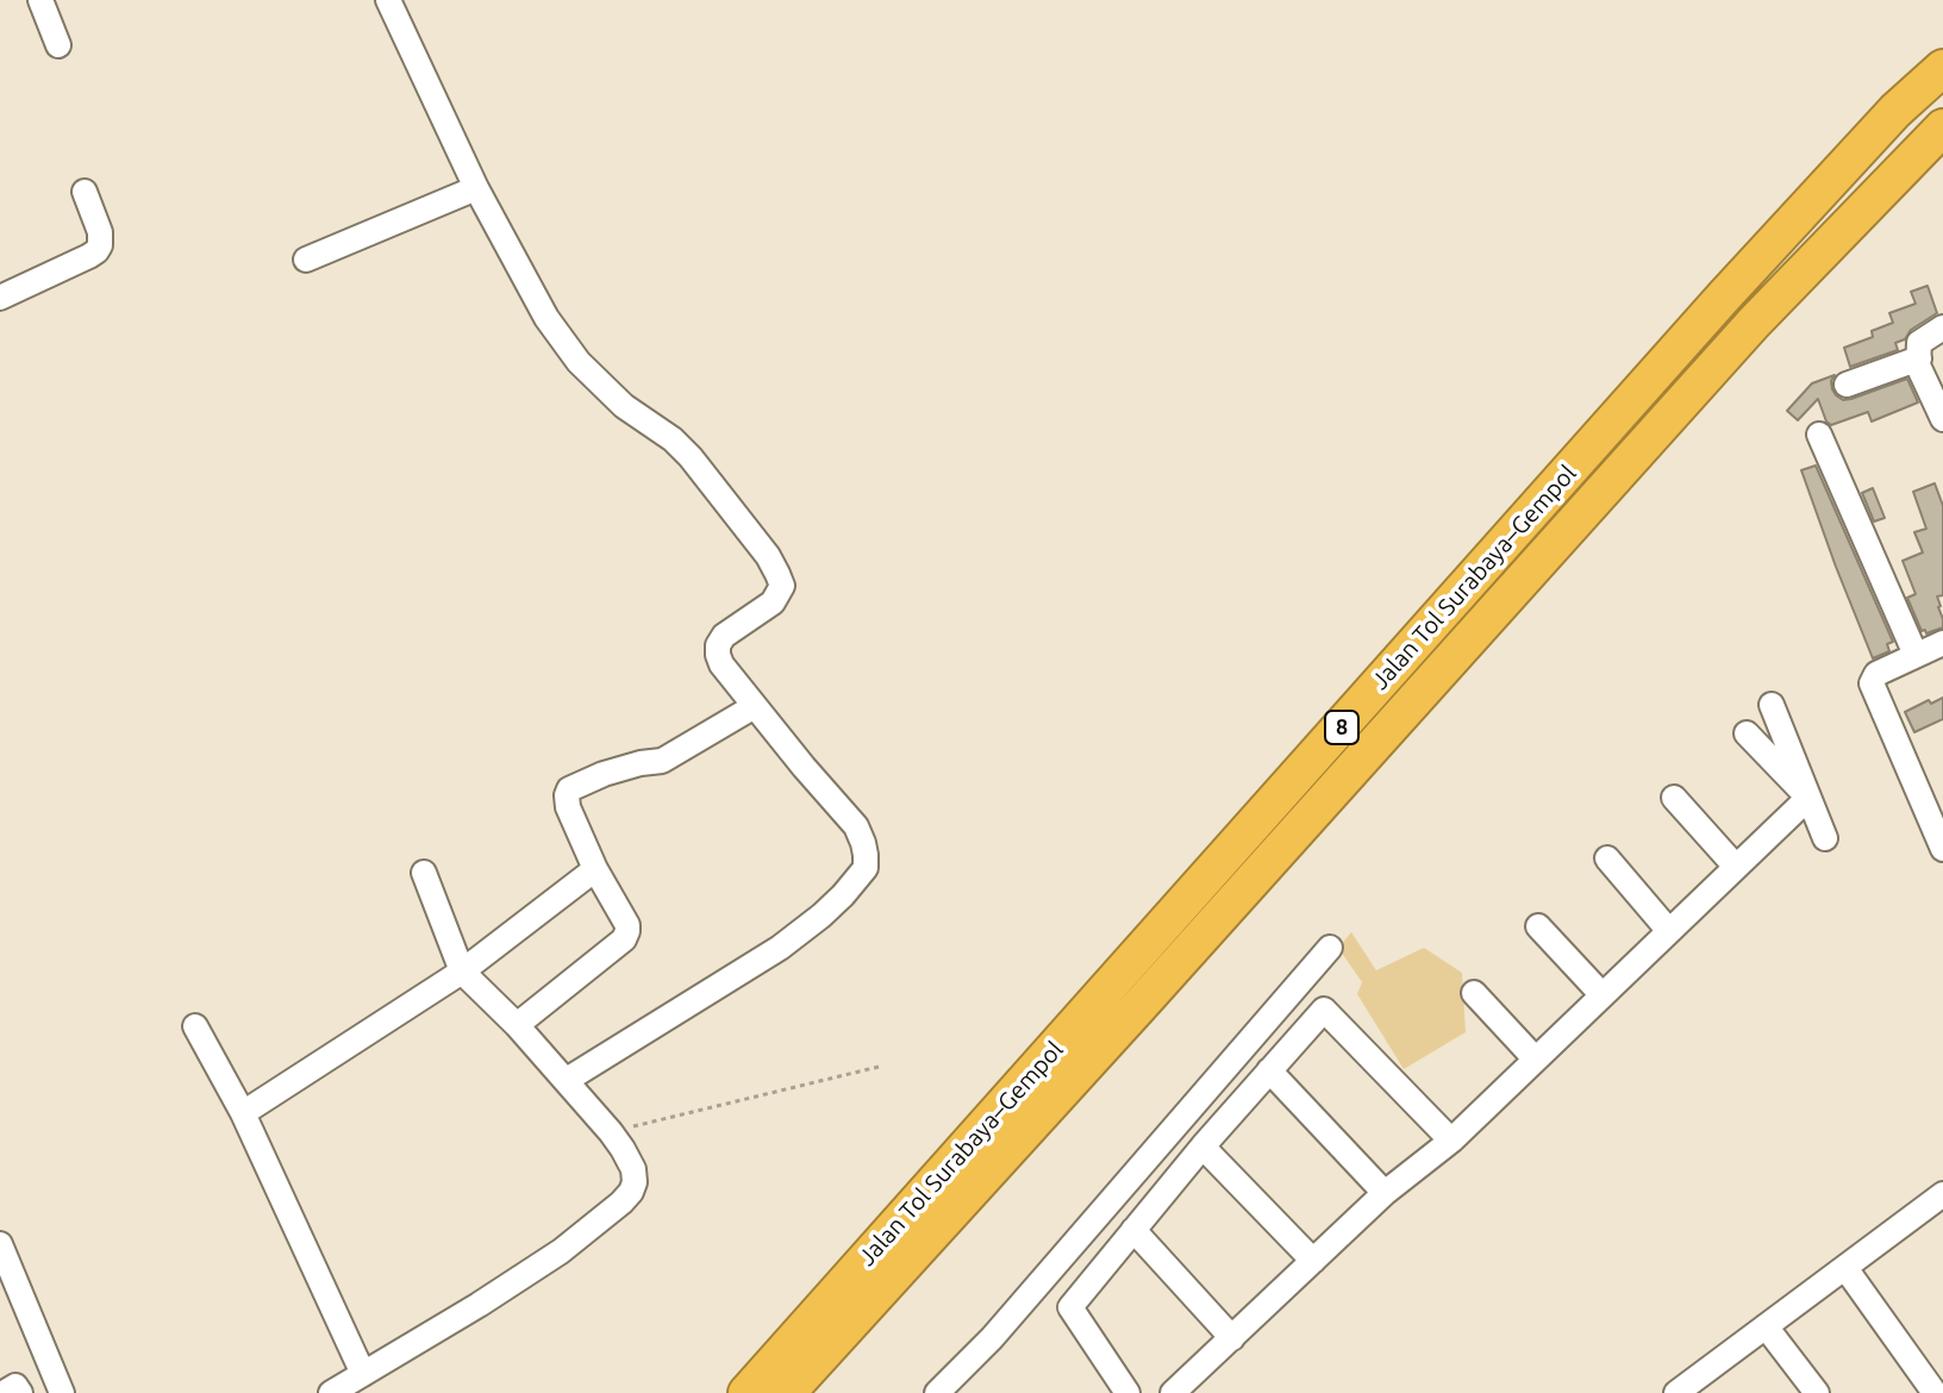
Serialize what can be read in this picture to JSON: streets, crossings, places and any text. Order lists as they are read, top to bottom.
{
  "streets": {
    "highway": ["Jalan Tol Surabaya–Gempol", "8"]
  }
}
